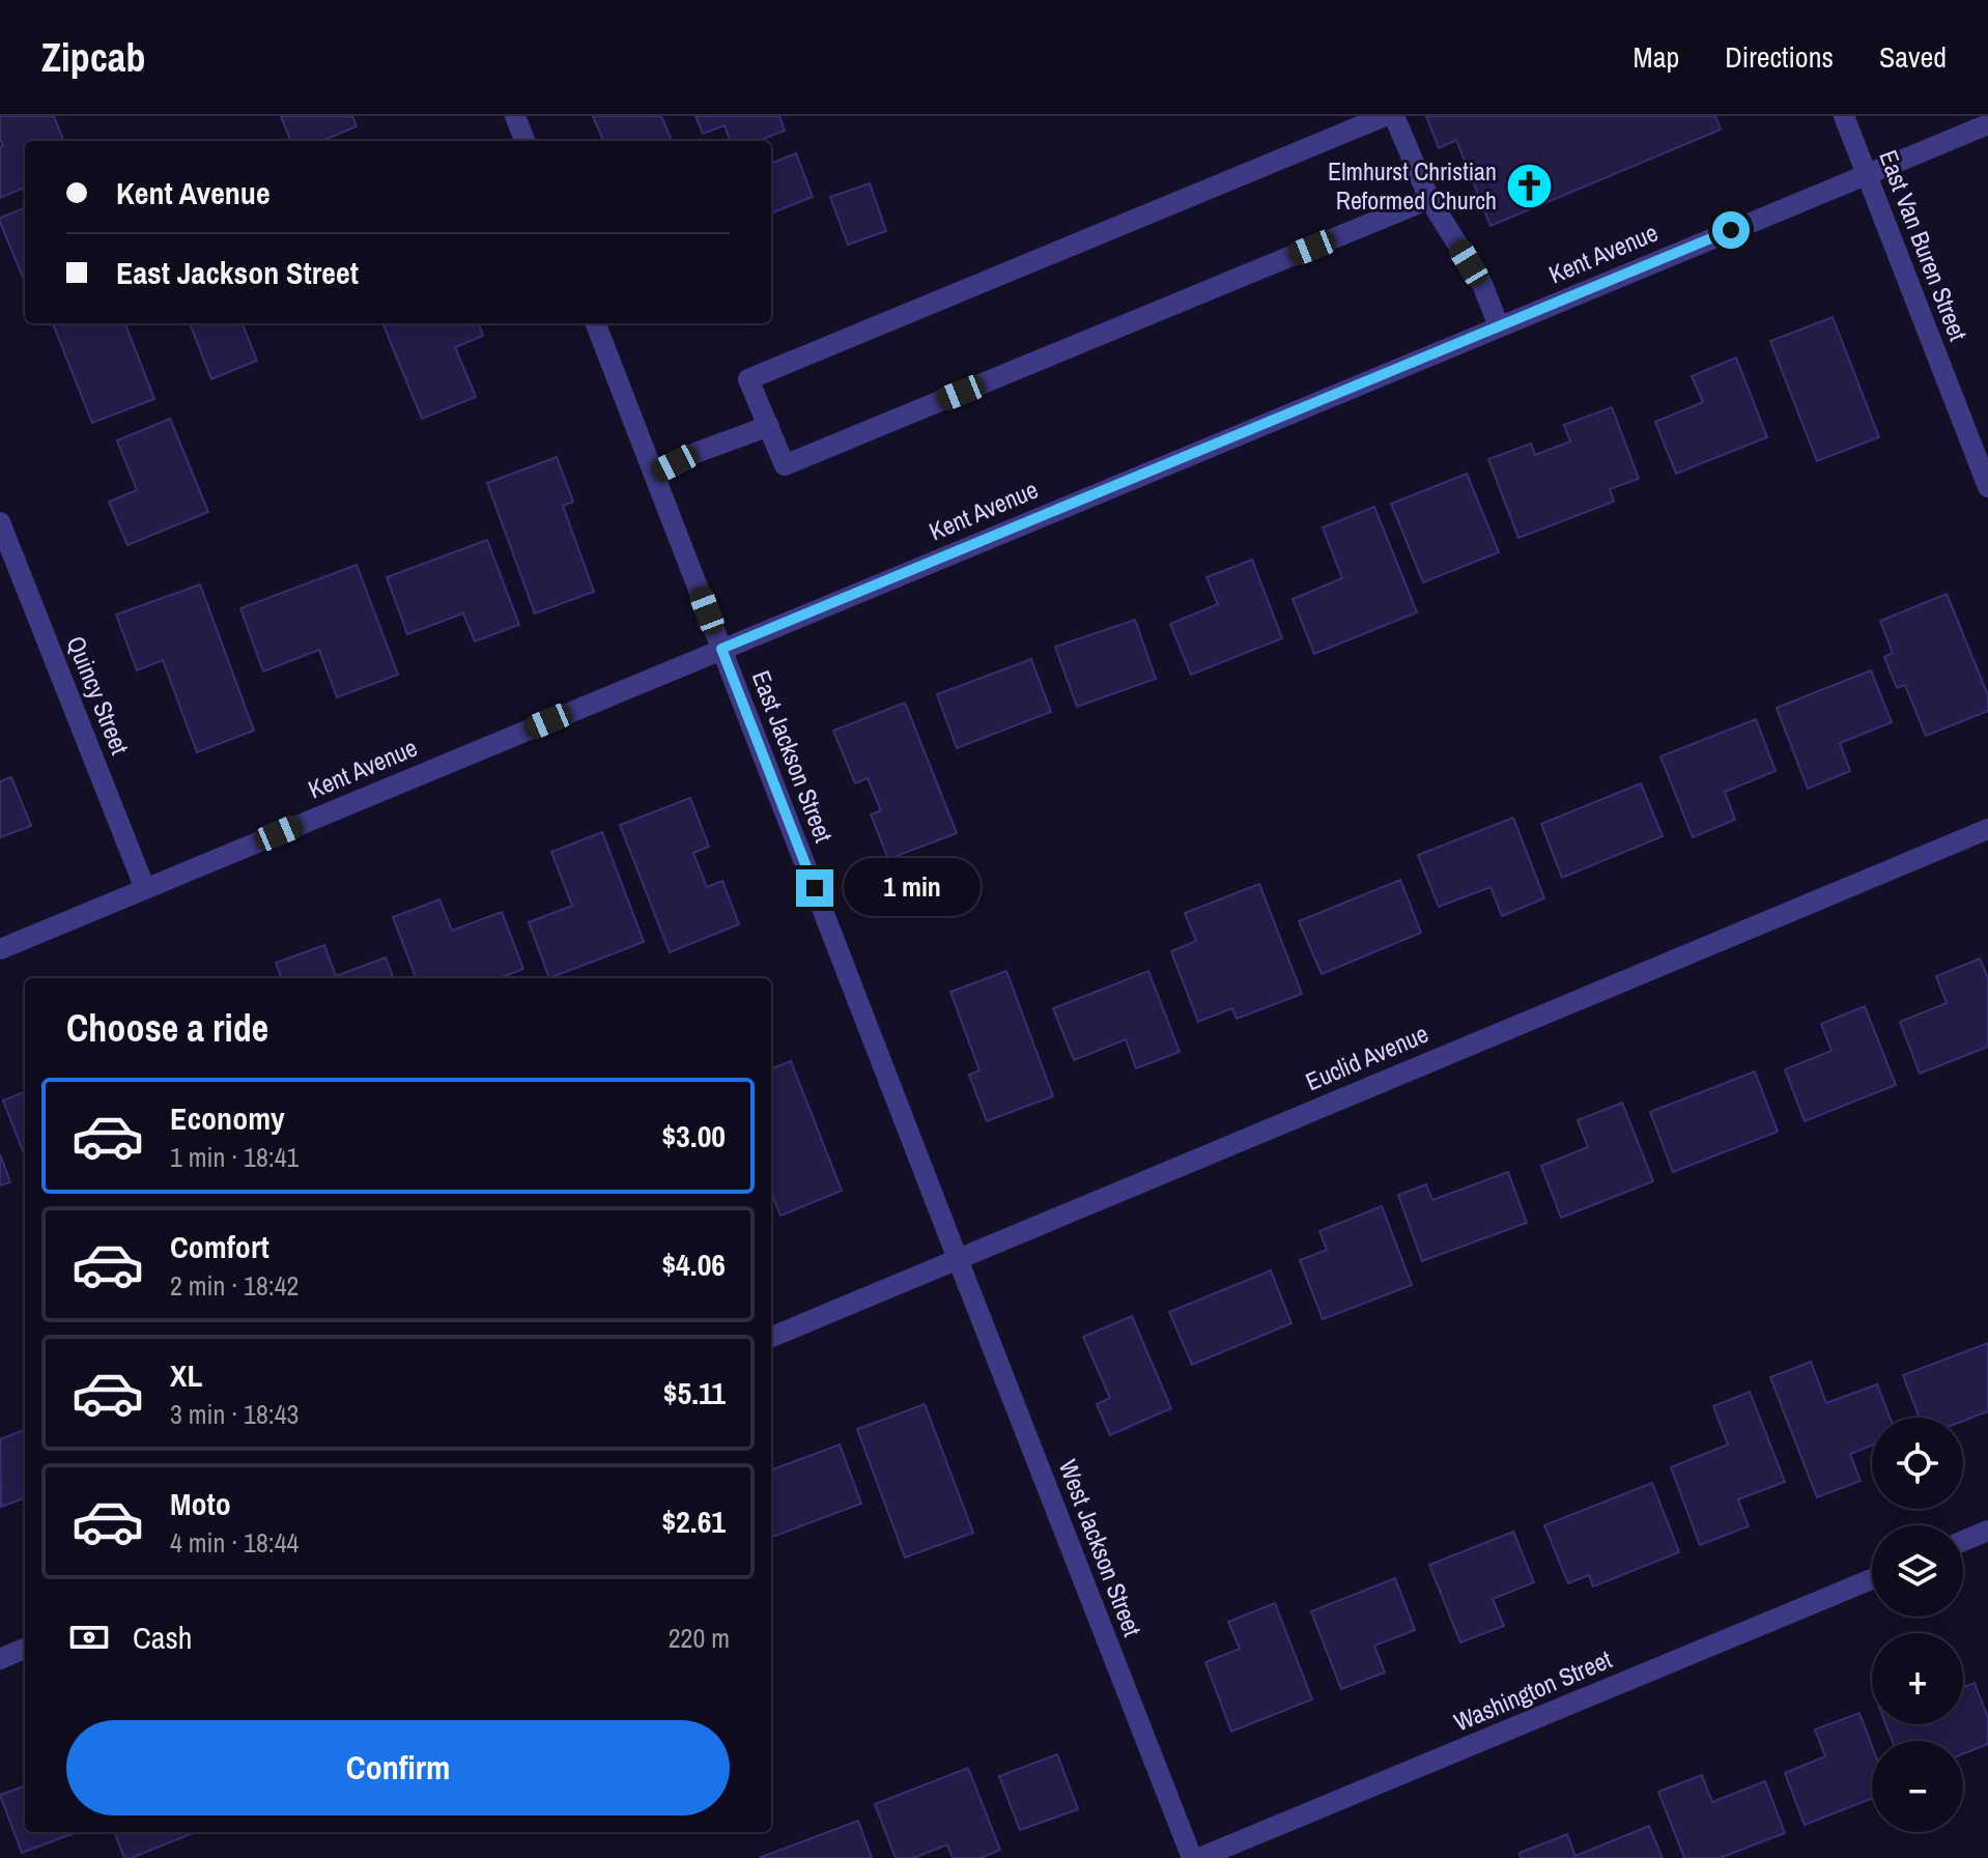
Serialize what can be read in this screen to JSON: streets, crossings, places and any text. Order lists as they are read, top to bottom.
{
  "streets": {
    "street": [
      "East Van Buren Street",
      "Kent Avenue",
      "Quincy Street",
      "East Jackson Street",
      "Euclid Avenue",
      "West Jackson Street",
      "Washington Street"
    ]
  },
  "crossings": [
    ["East Van Buren Street", "Kent Avenue"],
    ["Kent Avenue", "Quincy Street"],
    ["Kent Avenue", "East Jackson Street"],
    ["East Jackson Street", "Euclid Avenue"],
    ["East Jackson Street", "West Jackson Street"],
    ["Euclid Avenue", "West Jackson Street"]
  ],
  "places": {
    "church": ["Elmhurst Christian Reformed Church"]
  },
  "page": {
    "header": "Zipcab",
    "nav": ["Map", "Directions", "Saved"],
    "banner": ["Kent Avenue", "East Jackson Street"],
    "bubble": "1 min",
    "heading": "Choose a ride",
    "list": [
      {
        "name": "Economy",
        "note": "1 min · 18:41",
        "value": "$3.00"
      },
      {
        "name": "Comfort",
        "note": "2 min · 18:42",
        "value": "$4.06"
      },
      {
        "name": "XL",
        "note": "3 min · 18:43",
        "value": "$5.11"
      },
      {
        "name": "Moto",
        "note": "4 min · 18:44",
        "value": "$2.61"
      }
    ],
    "map_buttons": ["+", "−"],
    "pay": ["Cash", "220 m"],
    "buttons": "Confirm"
  }
}
